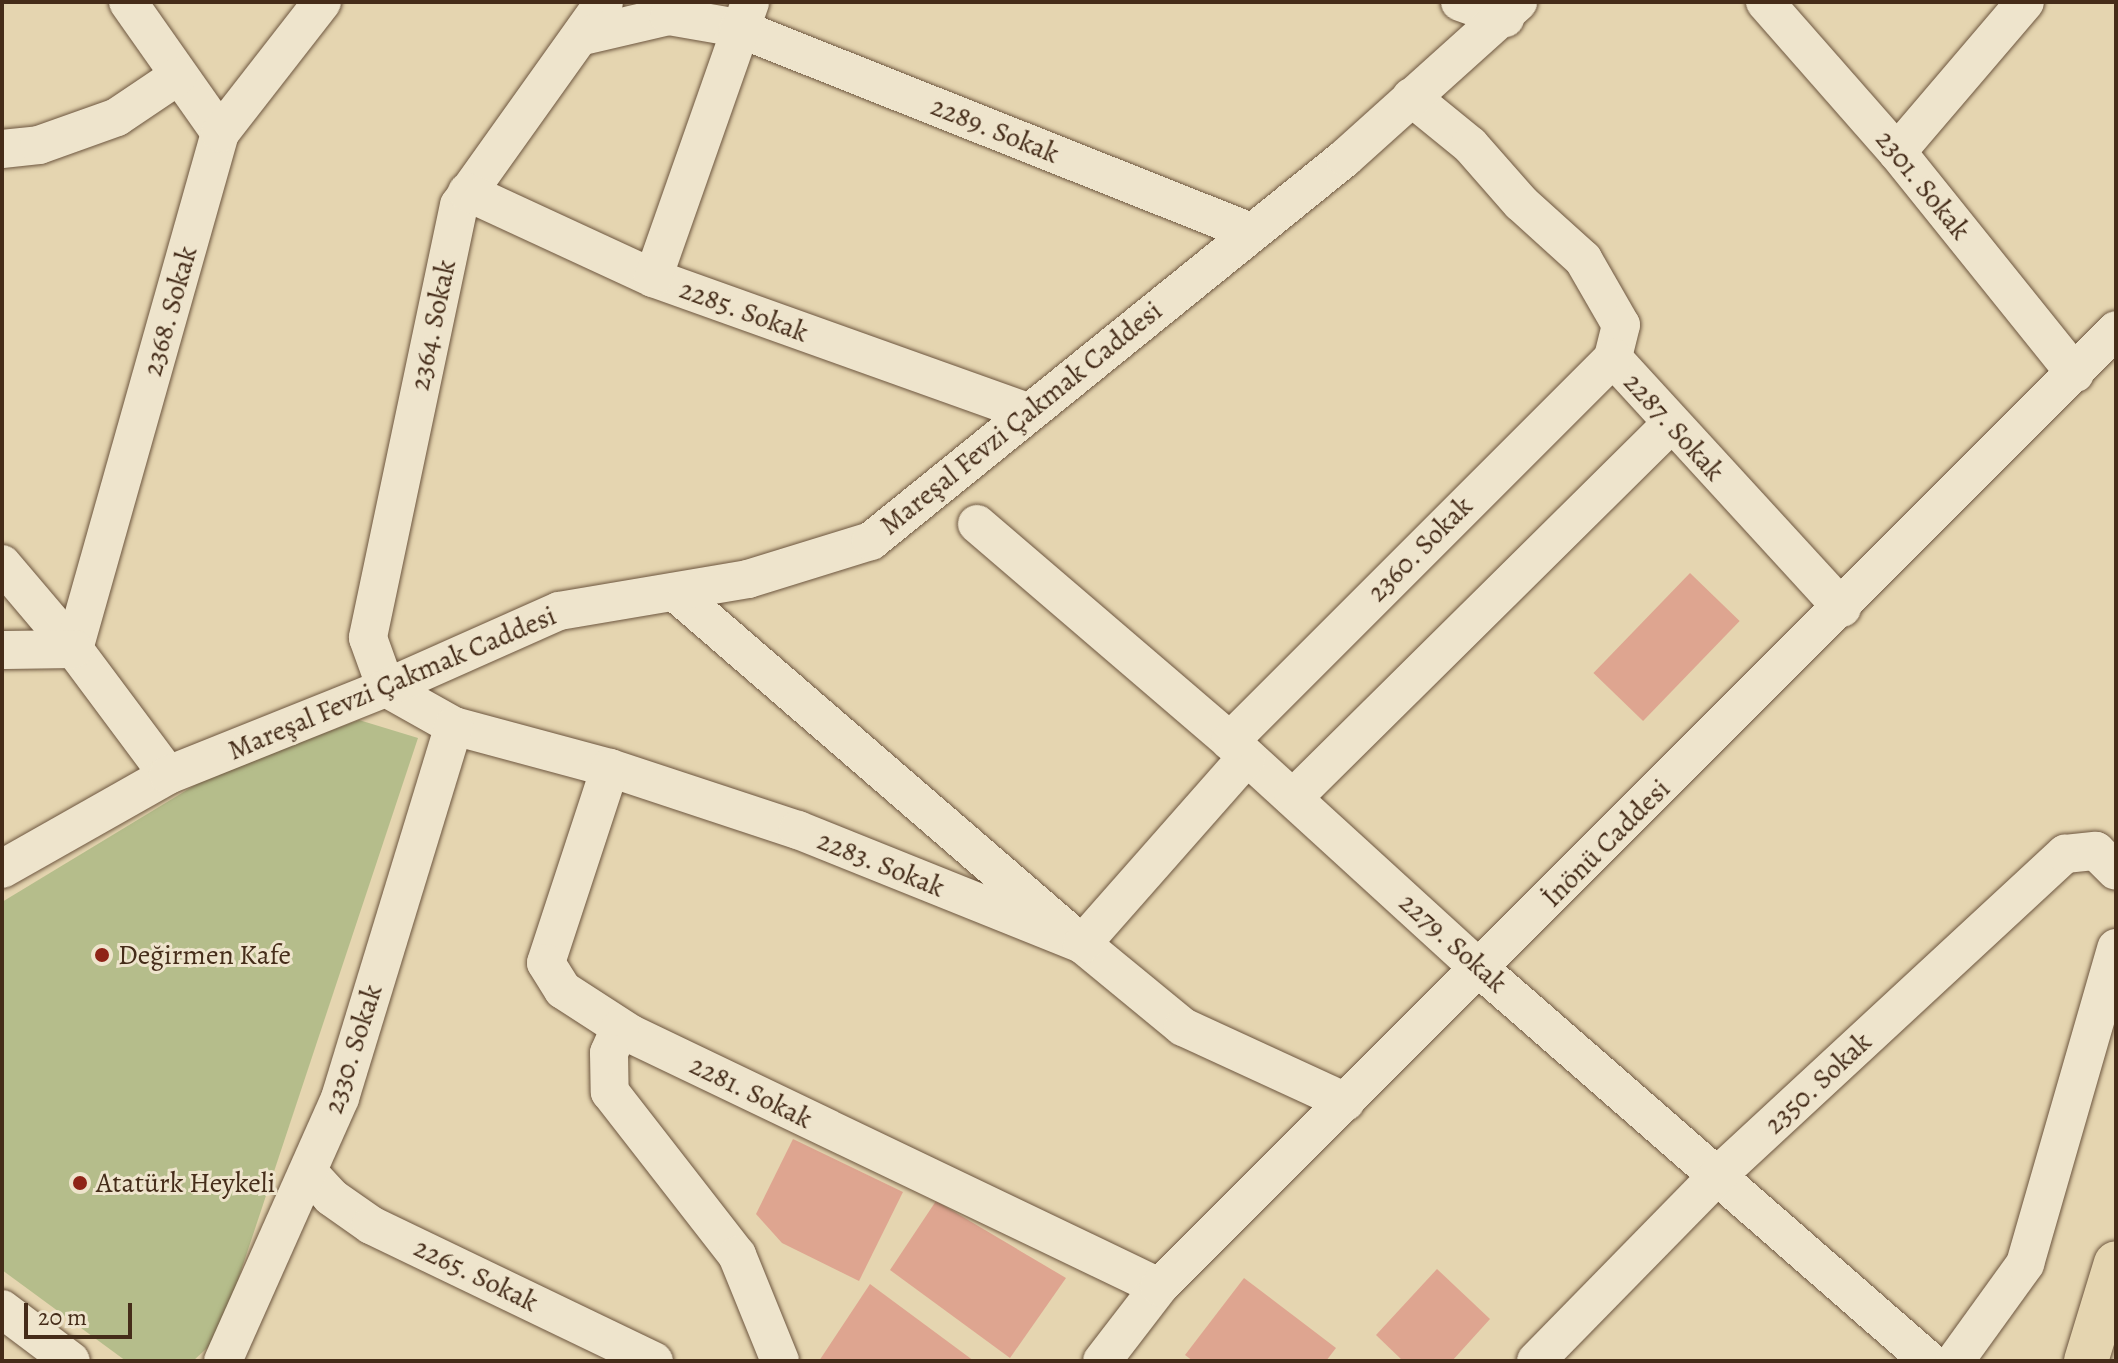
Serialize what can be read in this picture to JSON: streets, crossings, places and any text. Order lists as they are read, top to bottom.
{
  "streets": {
    "street": [
      "2289. Sokak",
      "2301. Sokak",
      "2368. Sokak",
      "2285. Sokak",
      "2364. Sokak",
      "Mareşal Fevzi Çakmak Caddesi",
      "2287. Sokak",
      "2360. Sokak",
      "İnönü Caddesi",
      "2283. Sokak",
      "2279. Sokak",
      "2330. Sokak",
      "2350. Sokak",
      "2281. Sokak",
      "2265. Sokak"
    ]
  },
  "crossings": [
    ["2289. Sokak", "2364. Sokak"],
    ["2289. Sokak", "Mareşal Fevzi Çakmak Caddesi"],
    ["2301. Sokak", "İnönü Caddesi"],
    ["2285. Sokak", "2364. Sokak"],
    ["2285. Sokak", "Mareşal Fevzi Çakmak Caddesi"],
    ["2364. Sokak", "Mareşal Fevzi Çakmak Caddesi"],
    ["2364. Sokak", "2283. Sokak"],
    ["Mareşal Fevzi Çakmak Caddesi", "2287. Sokak"],
    ["Mareşal Fevzi Çakmak Caddesi", "2283. Sokak"],
    ["2287. Sokak", "2360. Sokak"],
    ["2287. Sokak", "İnönü Caddesi"],
    ["2360. Sokak", "2283. Sokak"],
    ["2360. Sokak", "2279. Sokak"],
    ["İnönü Caddesi", "2283. Sokak"],
    ["İnönü Caddesi", "2279. Sokak"],
    ["İnönü Caddesi", "2281. Sokak"],
    ["2283. Sokak", "2330. Sokak"],
    ["2283. Sokak", "2281. Sokak"],
    ["2279. Sokak", "2350. Sokak"],
    ["2330. Sokak", "2265. Sokak"]
  ],
  "places": ["Değirmen Kafe", "Atatürk Heykeli"],
  "scale_bar": "20 m"
}
